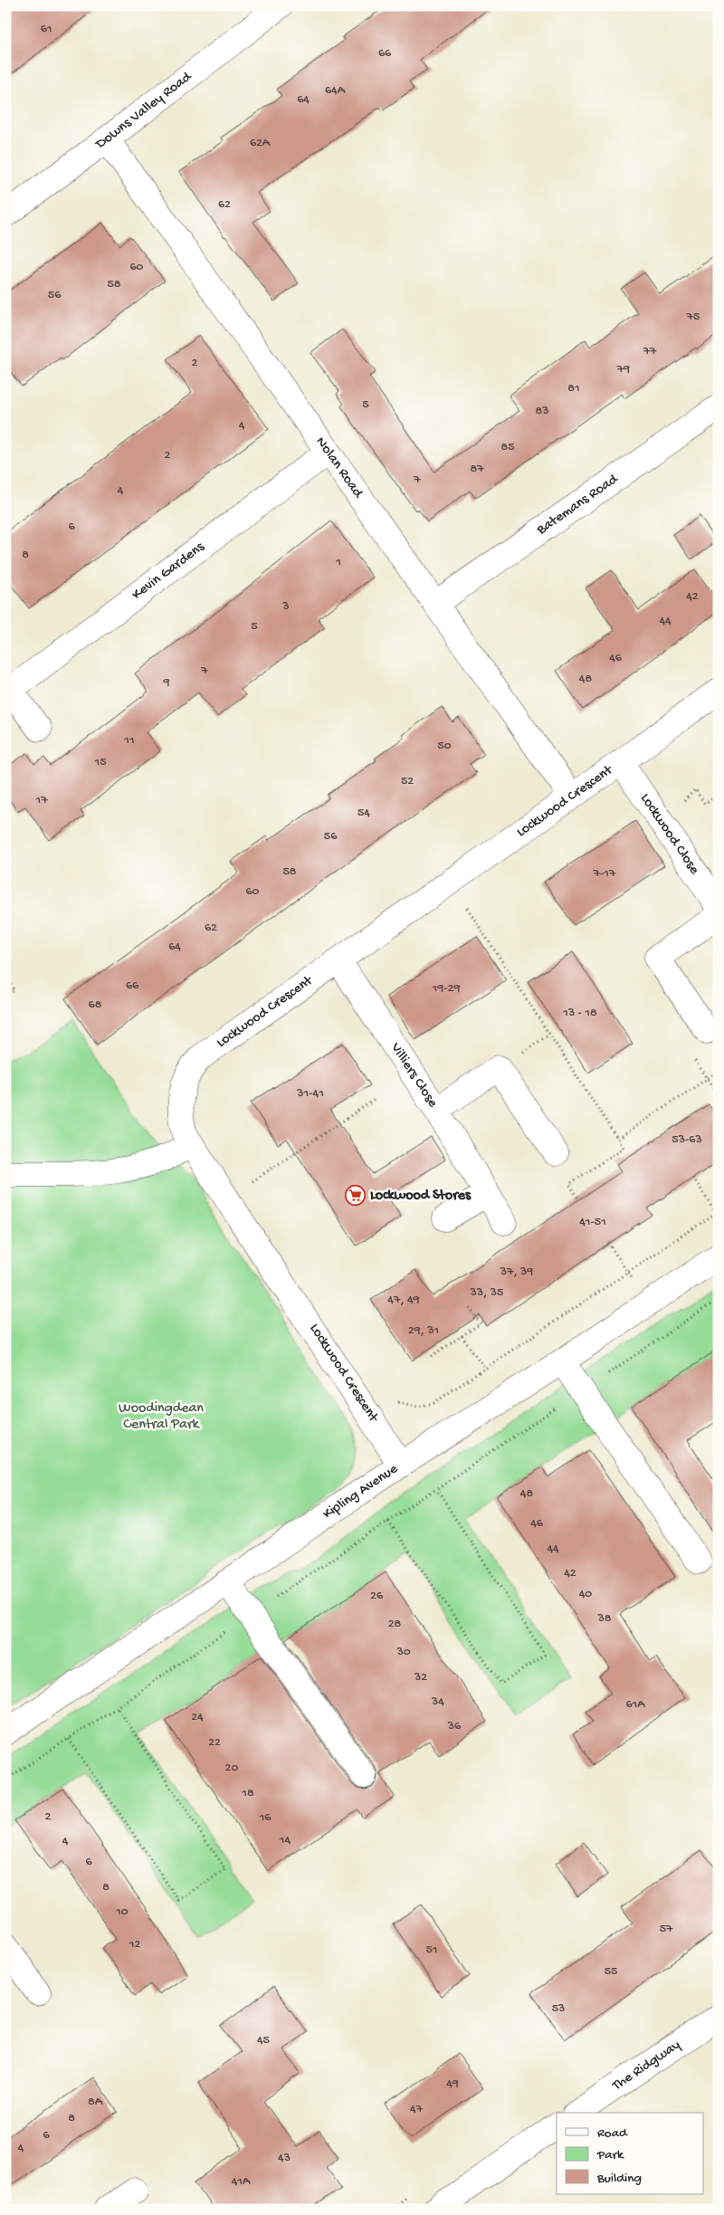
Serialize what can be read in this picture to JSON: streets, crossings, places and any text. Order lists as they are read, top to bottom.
{
  "streets": {
    "street": [
      "Downs Valley Road",
      "Nolan Road",
      "Batemans Road",
      "Kevin Gardens",
      "Lockwood Crescent",
      "Lockwood Close",
      "Villiers Close",
      "Kipling Avenue",
      "The Ridgway"
    ]
  },
  "crossings": [
    ["Downs Valley Road", "Nolan Road"],
    ["Nolan Road", "Batemans Road"],
    ["Nolan Road", "Kevin Gardens"],
    ["Nolan Road", "Lockwood Crescent"],
    ["Lockwood Crescent", "Lockwood Close"],
    ["Lockwood Crescent", "Villiers Close"],
    ["Lockwood Crescent", "Kipling Avenue"]
  ],
  "parks": ["Woodingdean Central Park"],
  "places": {
    "supermarket": ["Lockwood Stores"]
  },
  "house_numbers": [
    "61",
    "66",
    "64A",
    "64",
    "62A",
    "62",
    "60",
    "58",
    "56",
    "75",
    "77",
    "2",
    "79",
    "81",
    "5",
    "83",
    "4",
    "85",
    "2",
    "87",
    "7",
    "4",
    "6",
    "8",
    "1",
    "42",
    "3",
    "44",
    "5",
    "46",
    "7",
    "48",
    "9",
    "11",
    "50",
    "15",
    "52",
    "17",
    "54",
    "56",
    "58",
    "7-17",
    "60",
    "62",
    "64",
    "66",
    "19-29",
    "68",
    "13 - 18",
    "31-41",
    "53-63",
    "41-51",
    "37, 39",
    "33, 35",
    "47, 49",
    "29, 31",
    "48",
    "46",
    "44",
    "42",
    "40",
    "26",
    "38",
    "28",
    "30",
    "32",
    "34",
    "61A",
    "24",
    "36",
    "22",
    "20",
    "18",
    "2",
    "16",
    "14",
    "4",
    "6",
    "8",
    "10",
    "57",
    "12",
    "51",
    "55",
    "53",
    "45",
    "49",
    "8A",
    "47",
    "8",
    "6",
    "4",
    "43",
    "41A"
  ],
  "legend": ["Road", "Park", "Building"]
}
